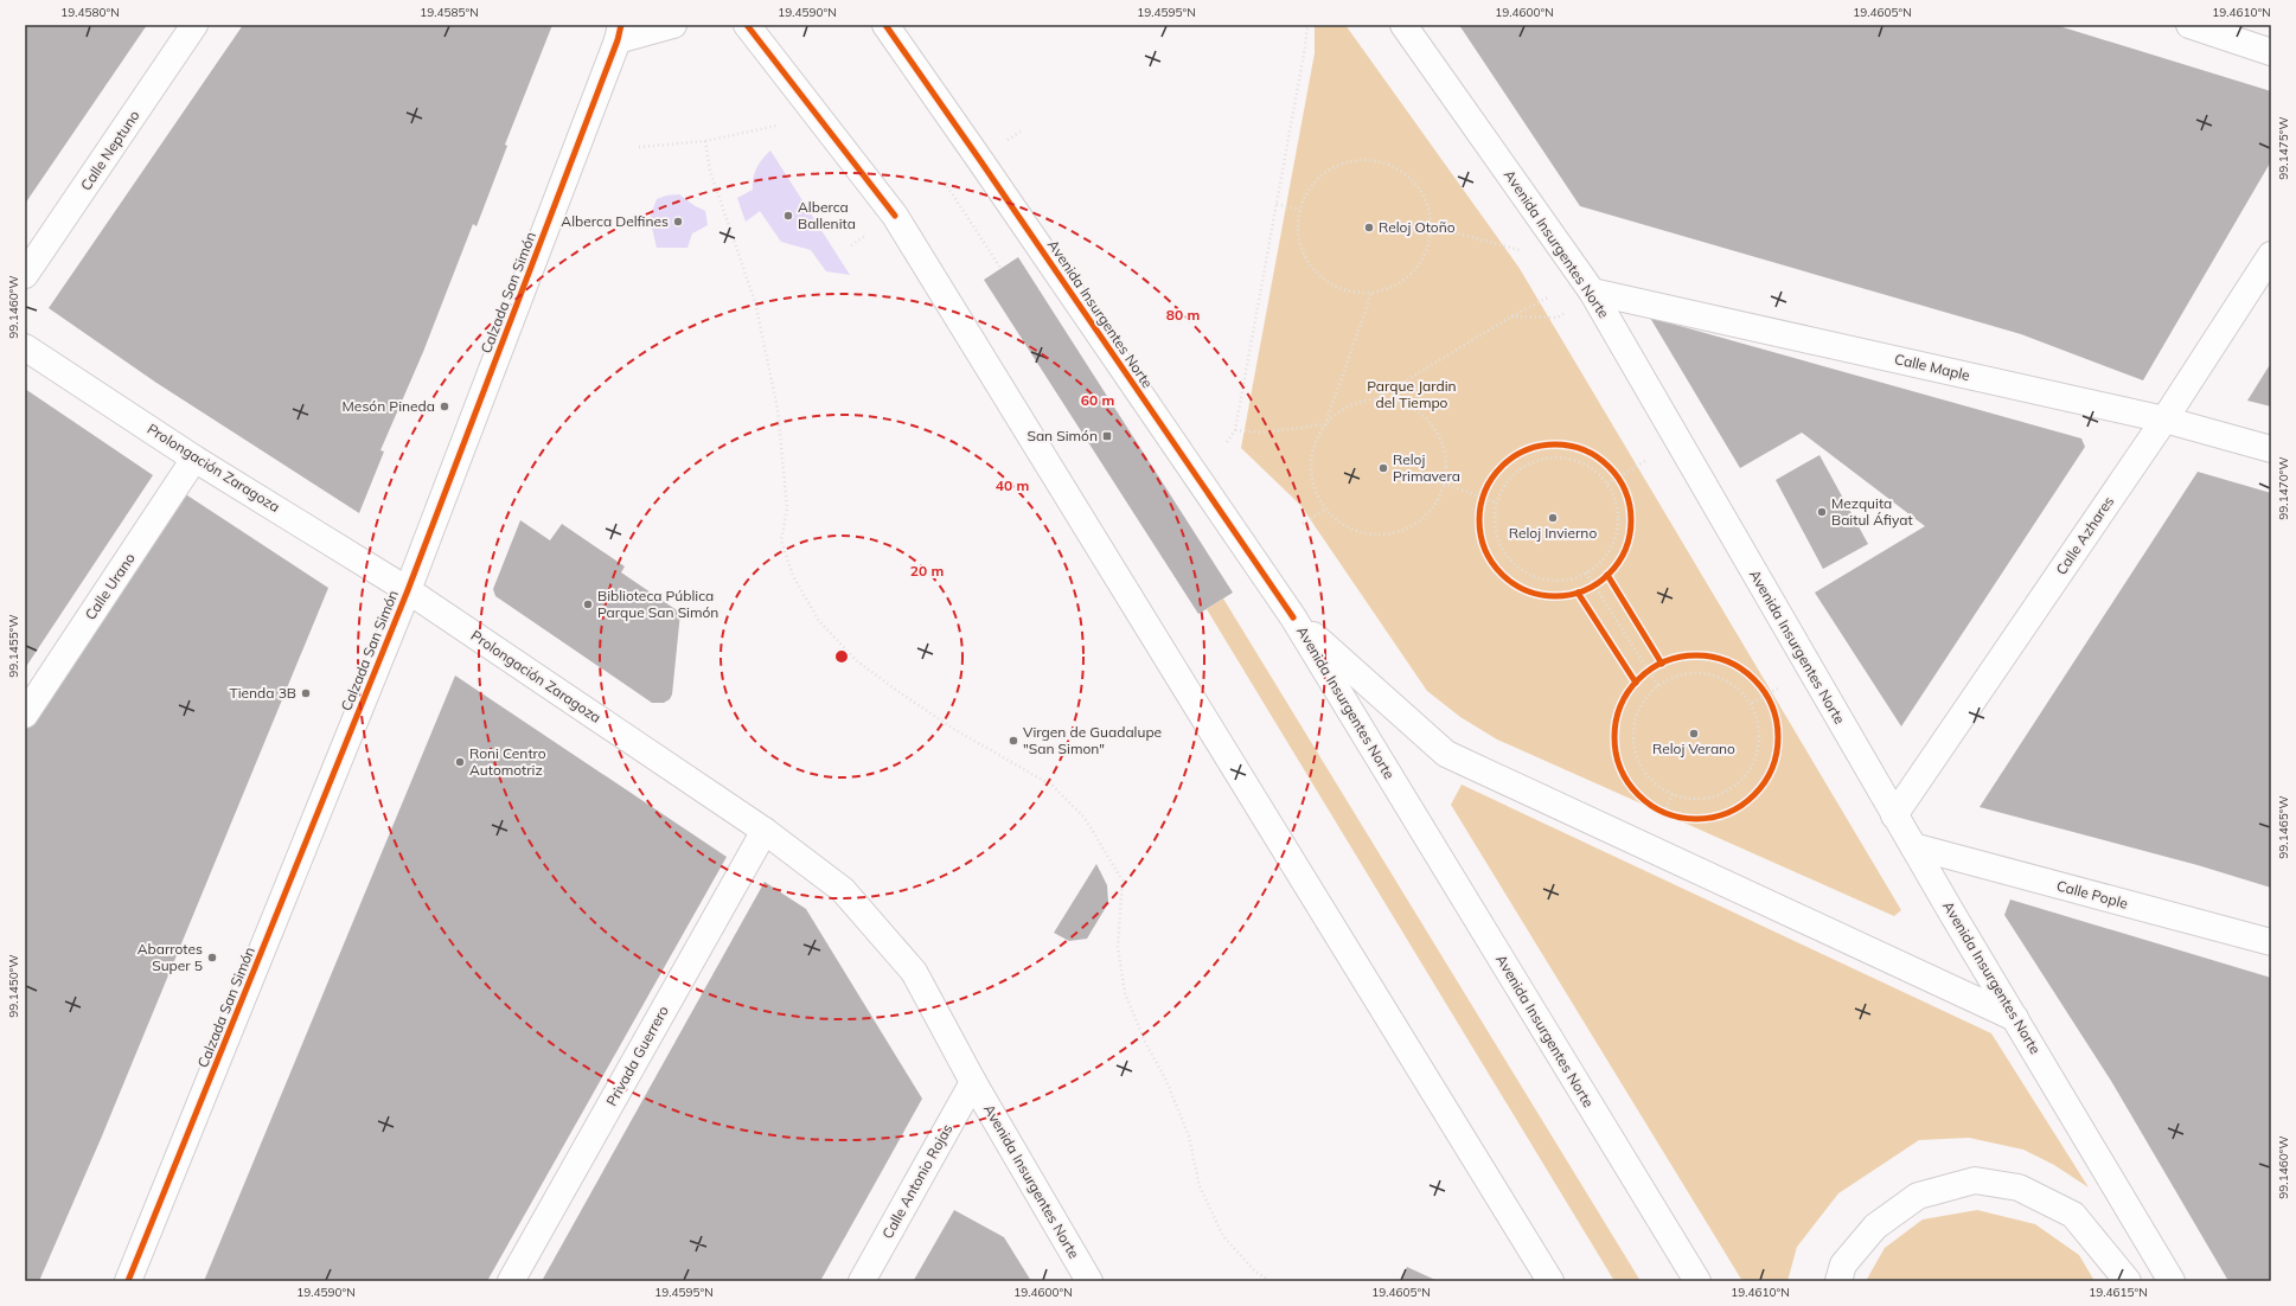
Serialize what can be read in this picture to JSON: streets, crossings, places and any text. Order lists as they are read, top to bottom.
{
  "streets": {
    "main road": [
      "Calle Neptuno",
      "Avenida Insurgentes Norte",
      "Calzada San Simón",
      "Calle Maple",
      "Prolongación Zaragoza",
      "Calle Azhares",
      "Calle Urano",
      "Calle Pople",
      "Privada Guerrero",
      "Calle Antonio Rojas"
    ]
  },
  "crossings": [
    ["Avenida Insurgentes Norte", "Calle Maple"],
    ["Avenida Insurgentes Norte", "Prolongación Zaragoza"],
    ["Avenida Insurgentes Norte", "Calle Azhares"],
    ["Avenida Insurgentes Norte", "Calle Pople"],
    ["Avenida Insurgentes Norte", "Calle Antonio Rojas"],
    ["Calzada San Simón", "Prolongación Zaragoza"],
    ["Calle Maple", "Calle Azhares"],
    ["Prolongación Zaragoza", "Calle Urano"],
    ["Prolongación Zaragoza", "Privada Guerrero"],
    ["Prolongación Zaragoza", "Calle Antonio Rojas"]
  ],
  "parks": ["Parque Jardin del Tiempo"],
  "places": {
    "other": [
      "Alberca Ballenita",
      "Alberca Delfines",
      "Reloj Otoño",
      "Mesón Pineda",
      "Reloj Primavera",
      "Mezquita Baitul Áfiyat",
      "Reloj Invierno",
      "Biblioteca Pública Parque San Simón",
      "Tienda 3B",
      "Reloj Verano",
      "Virgen de Guadalupe \"San Simon\"",
      "Roni Centro Automotriz",
      "Abarrotes Super 5"
    ],
    "transit": ["San Simón"]
  },
  "coordinates": [
    "19.4580°N",
    "19.4585°N",
    "19.4590°N",
    "19.4595°N",
    "19.4600°N",
    "19.4605°N",
    "19.4610°N",
    "99.1475°W",
    "99.1460°W",
    "99.1470°W",
    "99.1455°W",
    "99.1465°W",
    "99.1450°W",
    "19.4615°N"
  ],
  "rings": [
    "80 m",
    "60 m",
    "40 m",
    "20 m"
  ]
}
